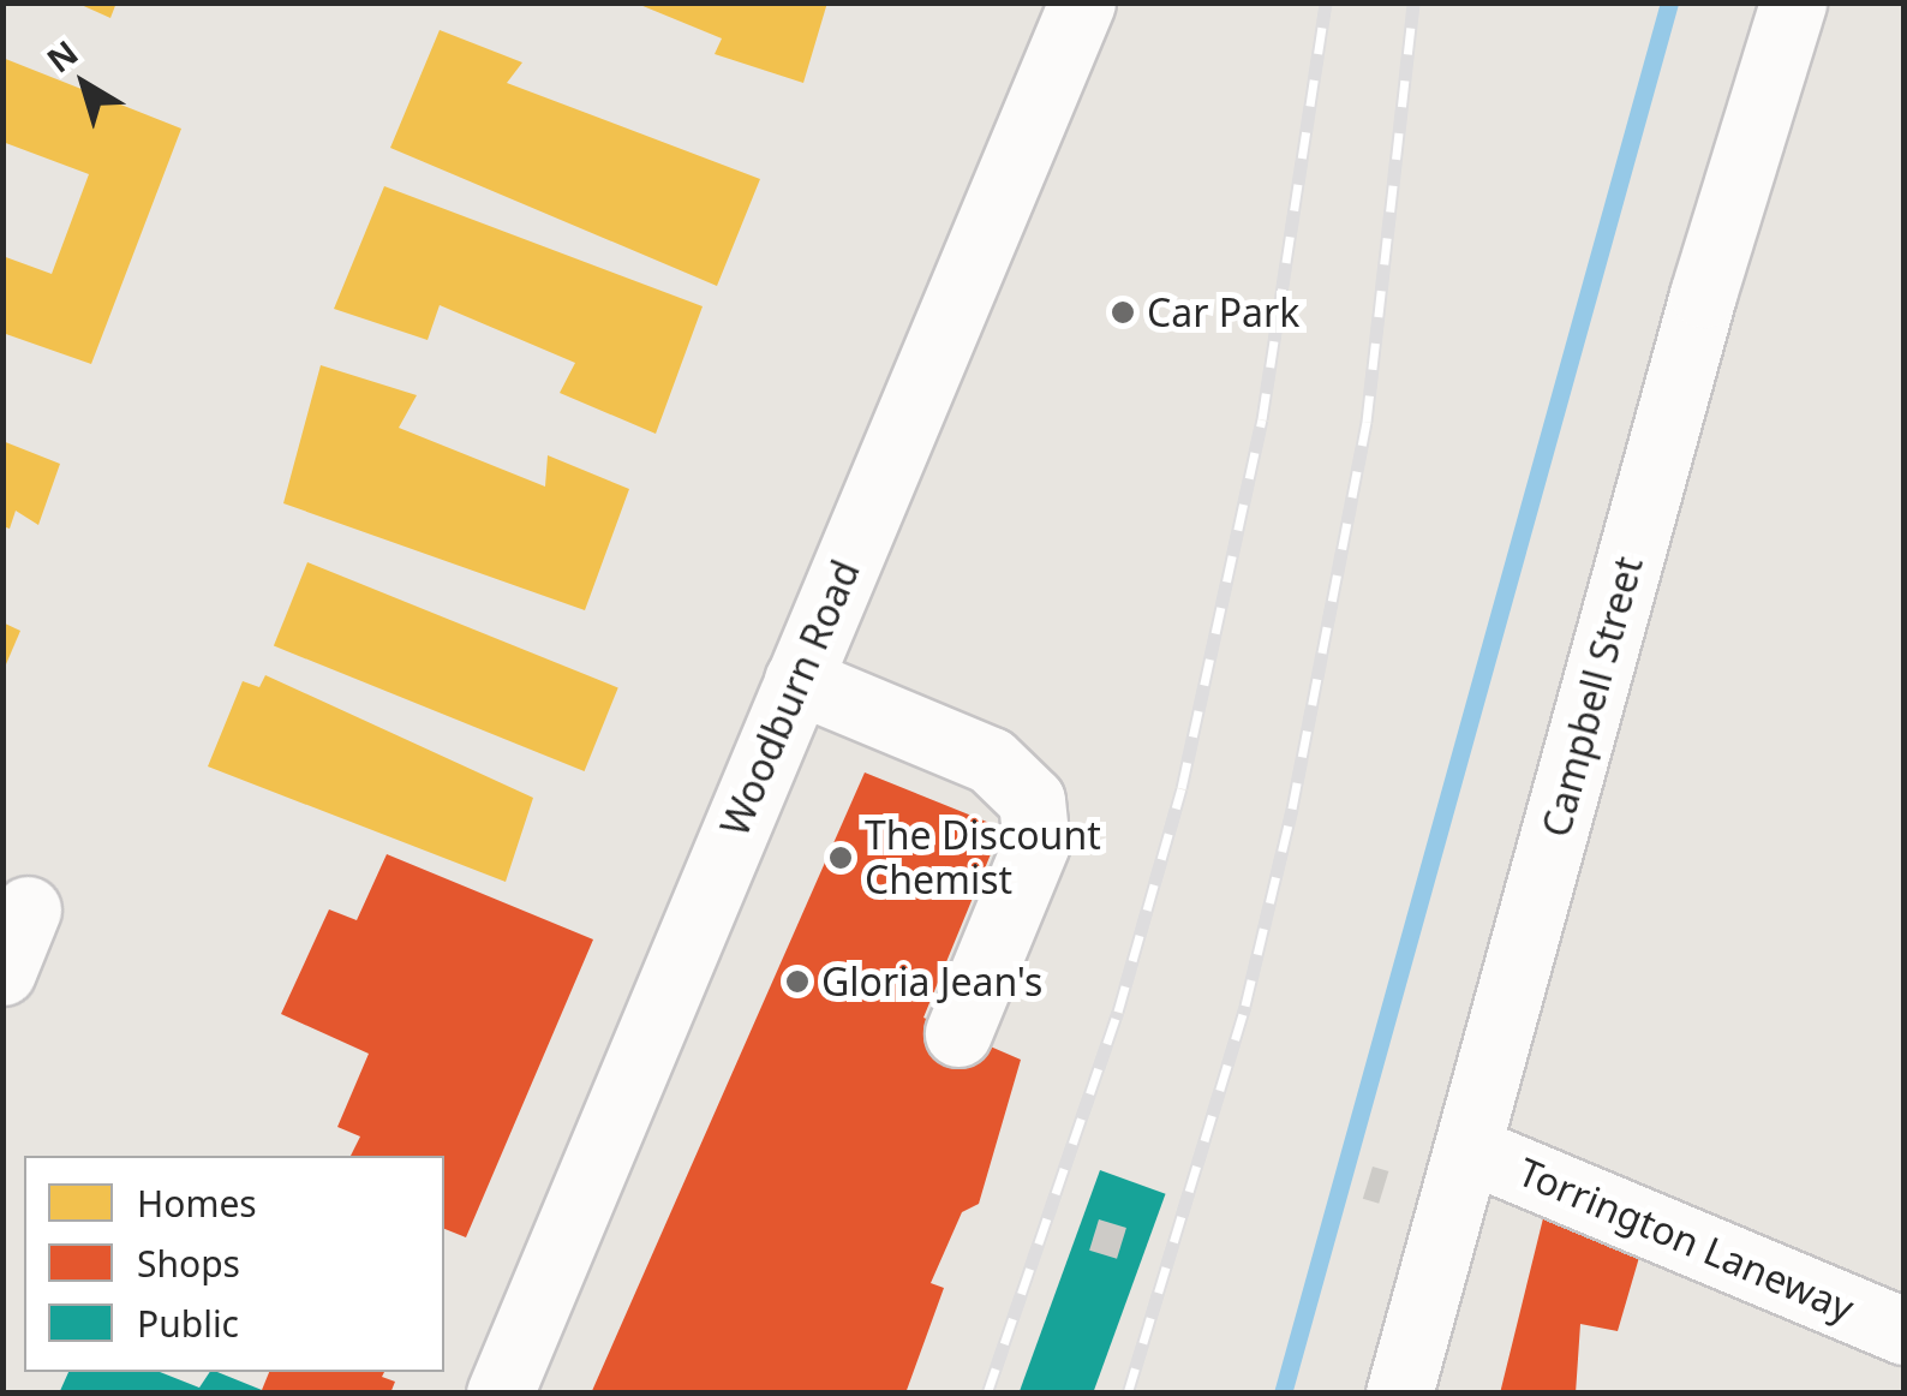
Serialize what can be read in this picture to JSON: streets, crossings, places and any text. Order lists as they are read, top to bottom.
{
  "streets": {
    "street": ["Campbell Street", "Woodburn Road", "Torrington Laneway"]
  },
  "crossings": [
    ["Campbell Street", "Torrington Laneway"]
  ],
  "places": ["Car Park", "The Discount Chemist", "Gloria Jean's"],
  "legend": ["Homes", "Shops", "Public"],
  "north": "top left"
}
